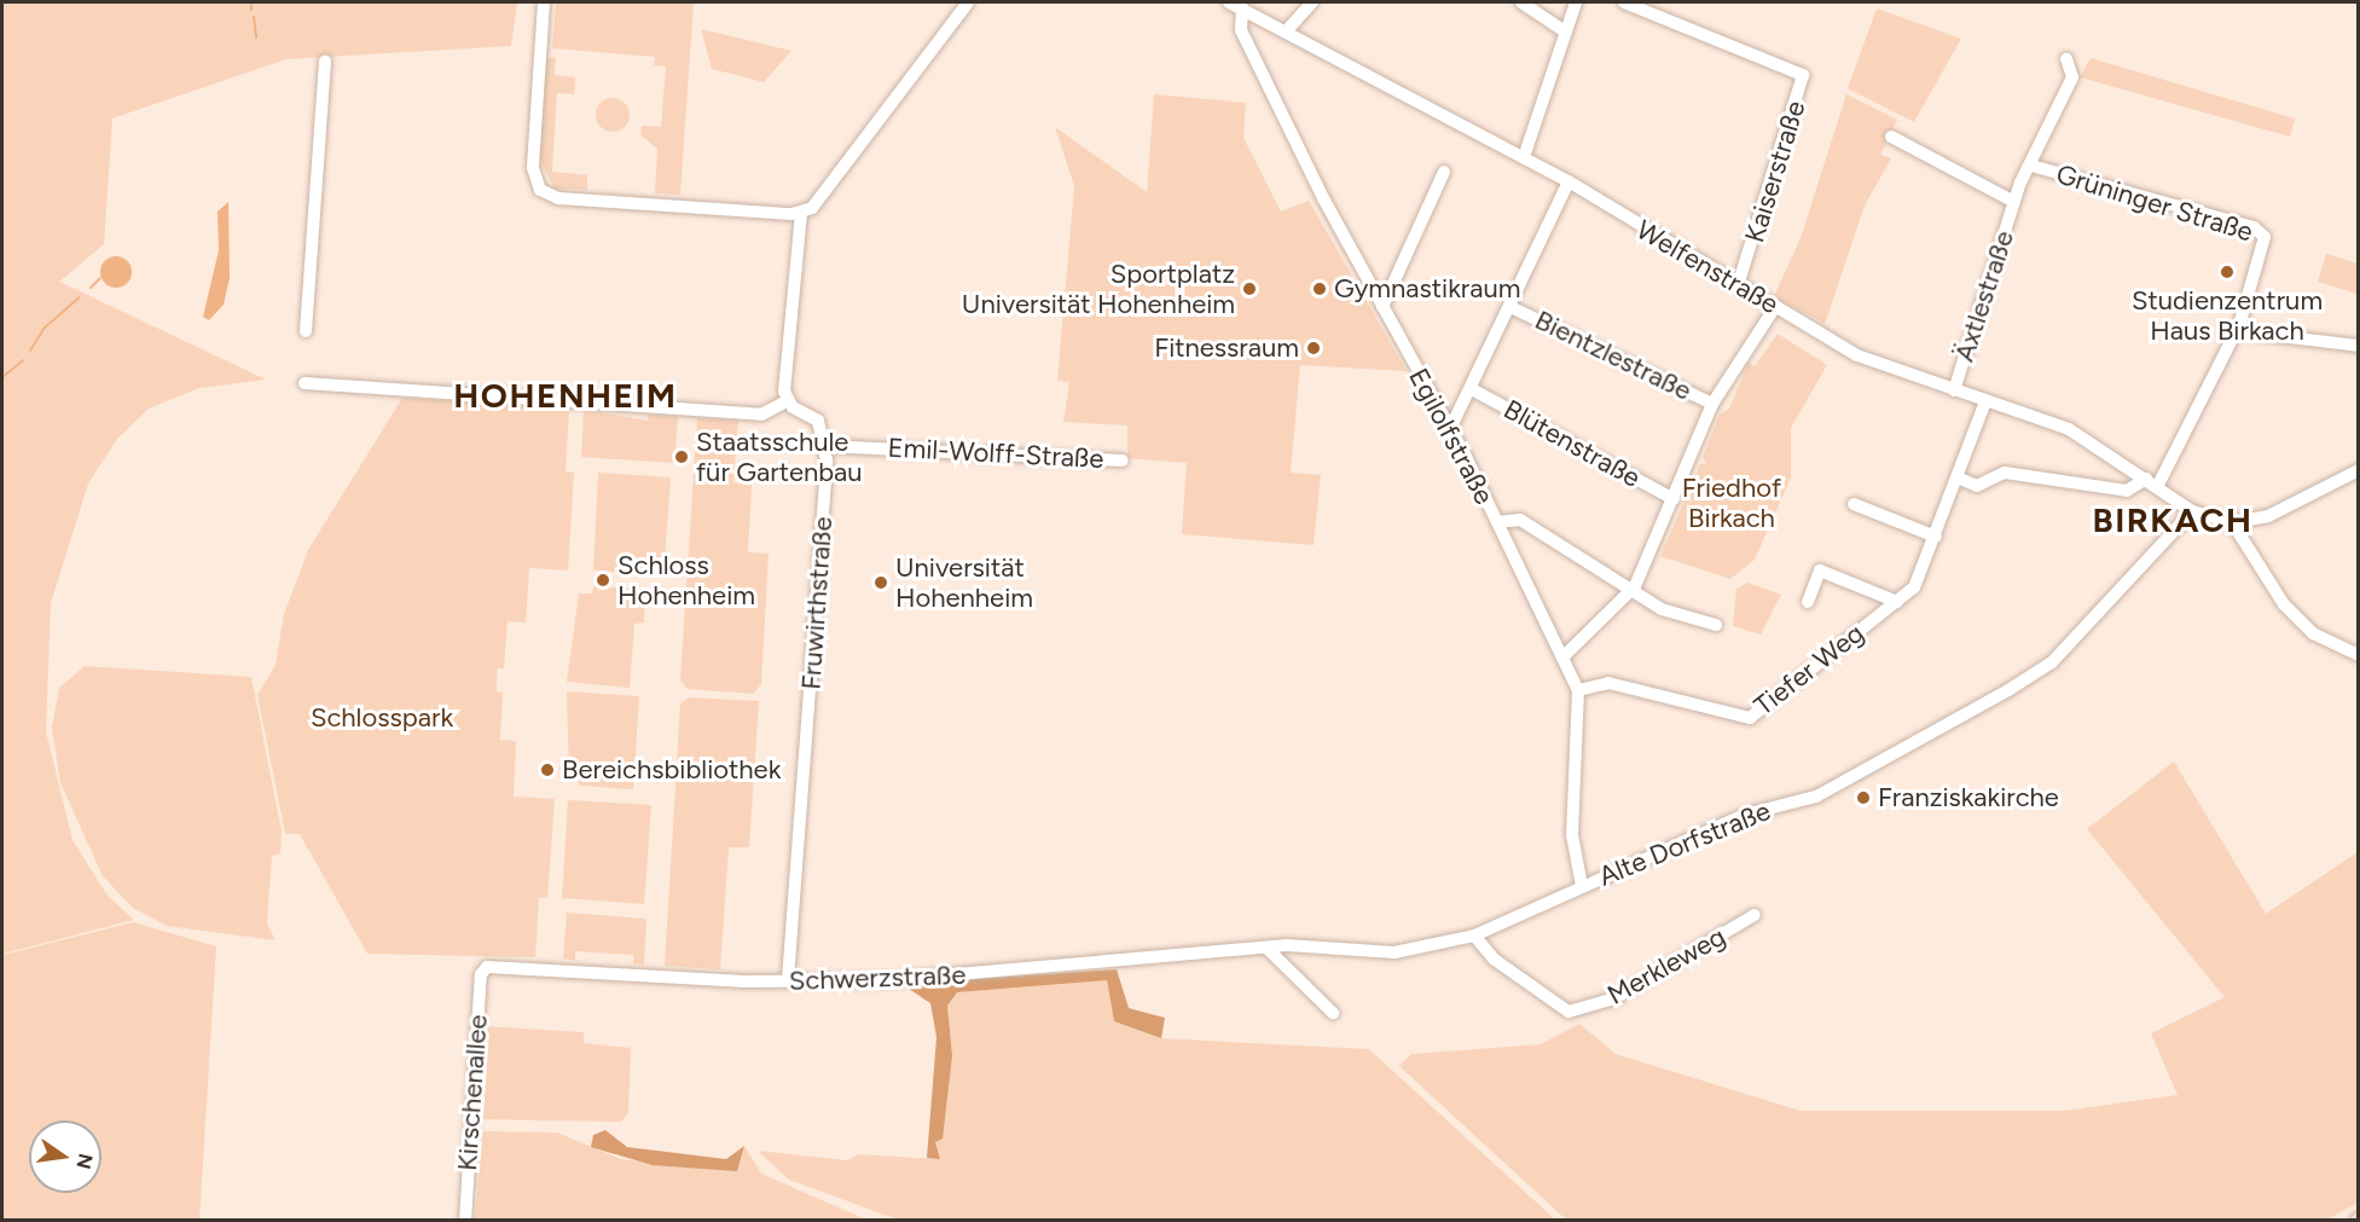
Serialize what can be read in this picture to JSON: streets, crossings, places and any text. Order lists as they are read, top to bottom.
{
  "streets": {
    "street": [
      "Kaiserstraße",
      "Grüninger Straße",
      "Welfenstraße",
      "Äxtlestraße",
      "Bientzlestraße",
      "Egilolfstraße",
      "Blütenstraße",
      "Emil-Wolff-Straße",
      "Fruwirthstraße",
      "Tiefer Weg",
      "Alte Dorfstraße",
      "Merkleweg",
      "Schwerzstraße",
      "Kirschenallee"
    ]
  },
  "crossings": [
    ["Kaiserstraße", "Welfenstraße"],
    ["Grüninger Straße", "Welfenstraße"],
    ["Grüninger Straße", "Äxtlestraße"],
    ["Welfenstraße", "Äxtlestraße"],
    ["Welfenstraße", "Egilolfstraße"],
    ["Welfenstraße", "Tiefer Weg"],
    ["Welfenstraße", "Alte Dorfstraße"],
    ["Egilolfstraße", "Tiefer Weg"],
    ["Egilolfstraße", "Alte Dorfstraße"],
    ["Emil-Wolff-Straße", "Fruwirthstraße"],
    ["Fruwirthstraße", "Schwerzstraße"],
    ["Alte Dorfstraße", "Merkleweg"],
    ["Alte Dorfstraße", "Schwerzstraße"],
    ["Schwerzstraße", "Kirschenallee"]
  ],
  "districts": ["HOHENHEIM", "BIRKACH"],
  "parks": ["Friedhof Birkach", "Schlosspark"],
  "places": [
    "Studienzentrum Haus Birkach",
    "Sportplatz Universität Hohenheim",
    "Gymnastikraum",
    "Fitnessraum",
    "Staatsschule für Gartenbau",
    "Schloss Hohenheim",
    "Universität Hohenheim",
    "Bereichsbibliothek",
    "Franziskakirche"
  ],
  "north": "right"
}
